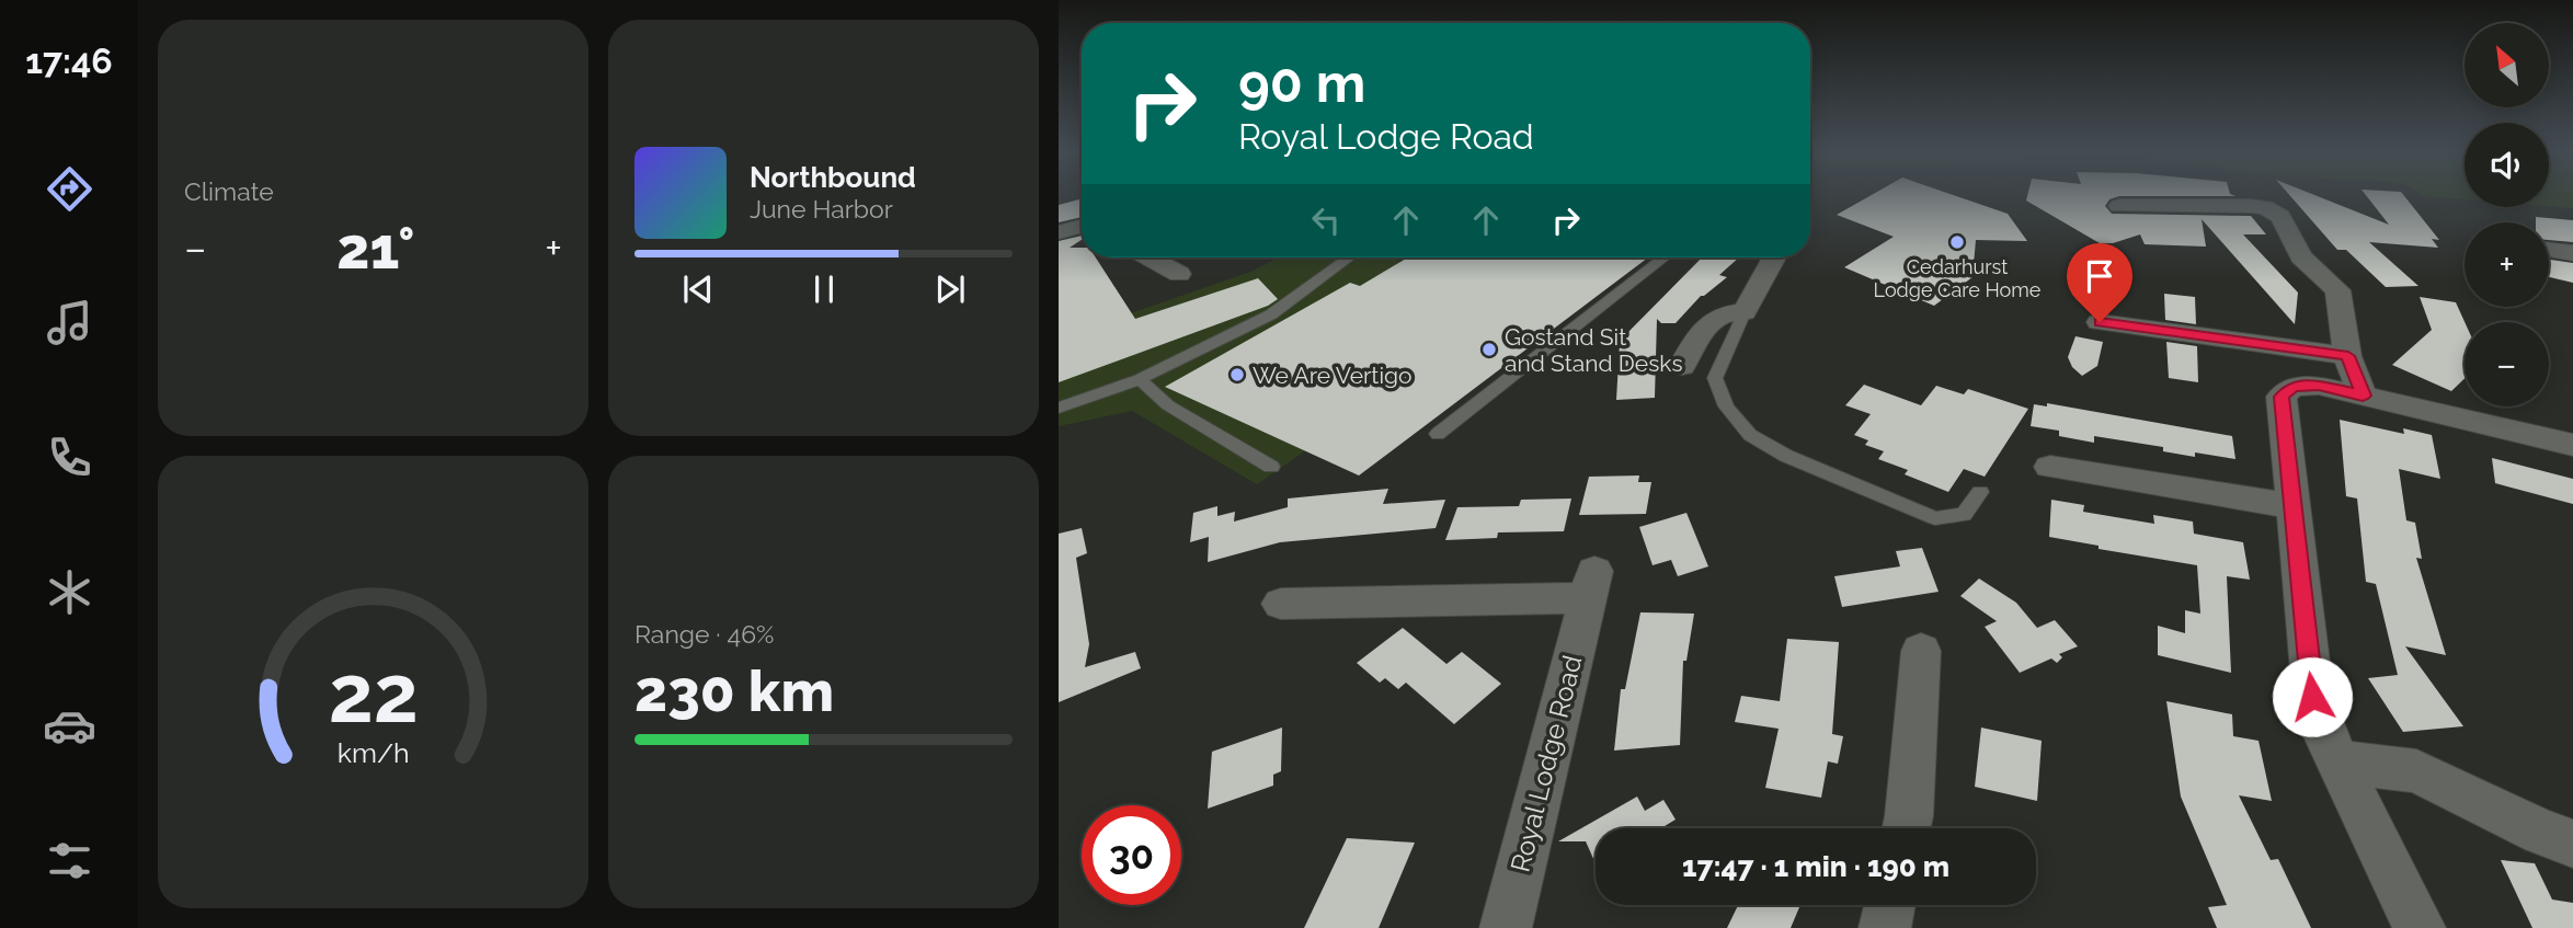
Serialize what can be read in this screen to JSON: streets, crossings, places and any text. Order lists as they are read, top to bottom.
{
  "streets": {
    "street": ["Royal Lodge Road"]
  },
  "places": ["Cedarhurst Lodge Care Home", "Gostand Sit and Stand Desks", "We Are Vertigo"],
  "north": "top left",
  "page": {
    "tabs": "17:46",
    "tile": [
      "Climate",
      ["Range · 46%", "230 km"]
    ],
    "map_buttons": ["+", "−"],
    "turn": ["90 m", "Royal Lodge Road"],
    "song": ["Northbound", "June Harbor"],
    "heat": ["−", "21°", "+"],
    "limit": "30",
    "trip": "17:47 · 1 min · 190 m",
    "gauge": ["22", "km/h"]
  }
}
